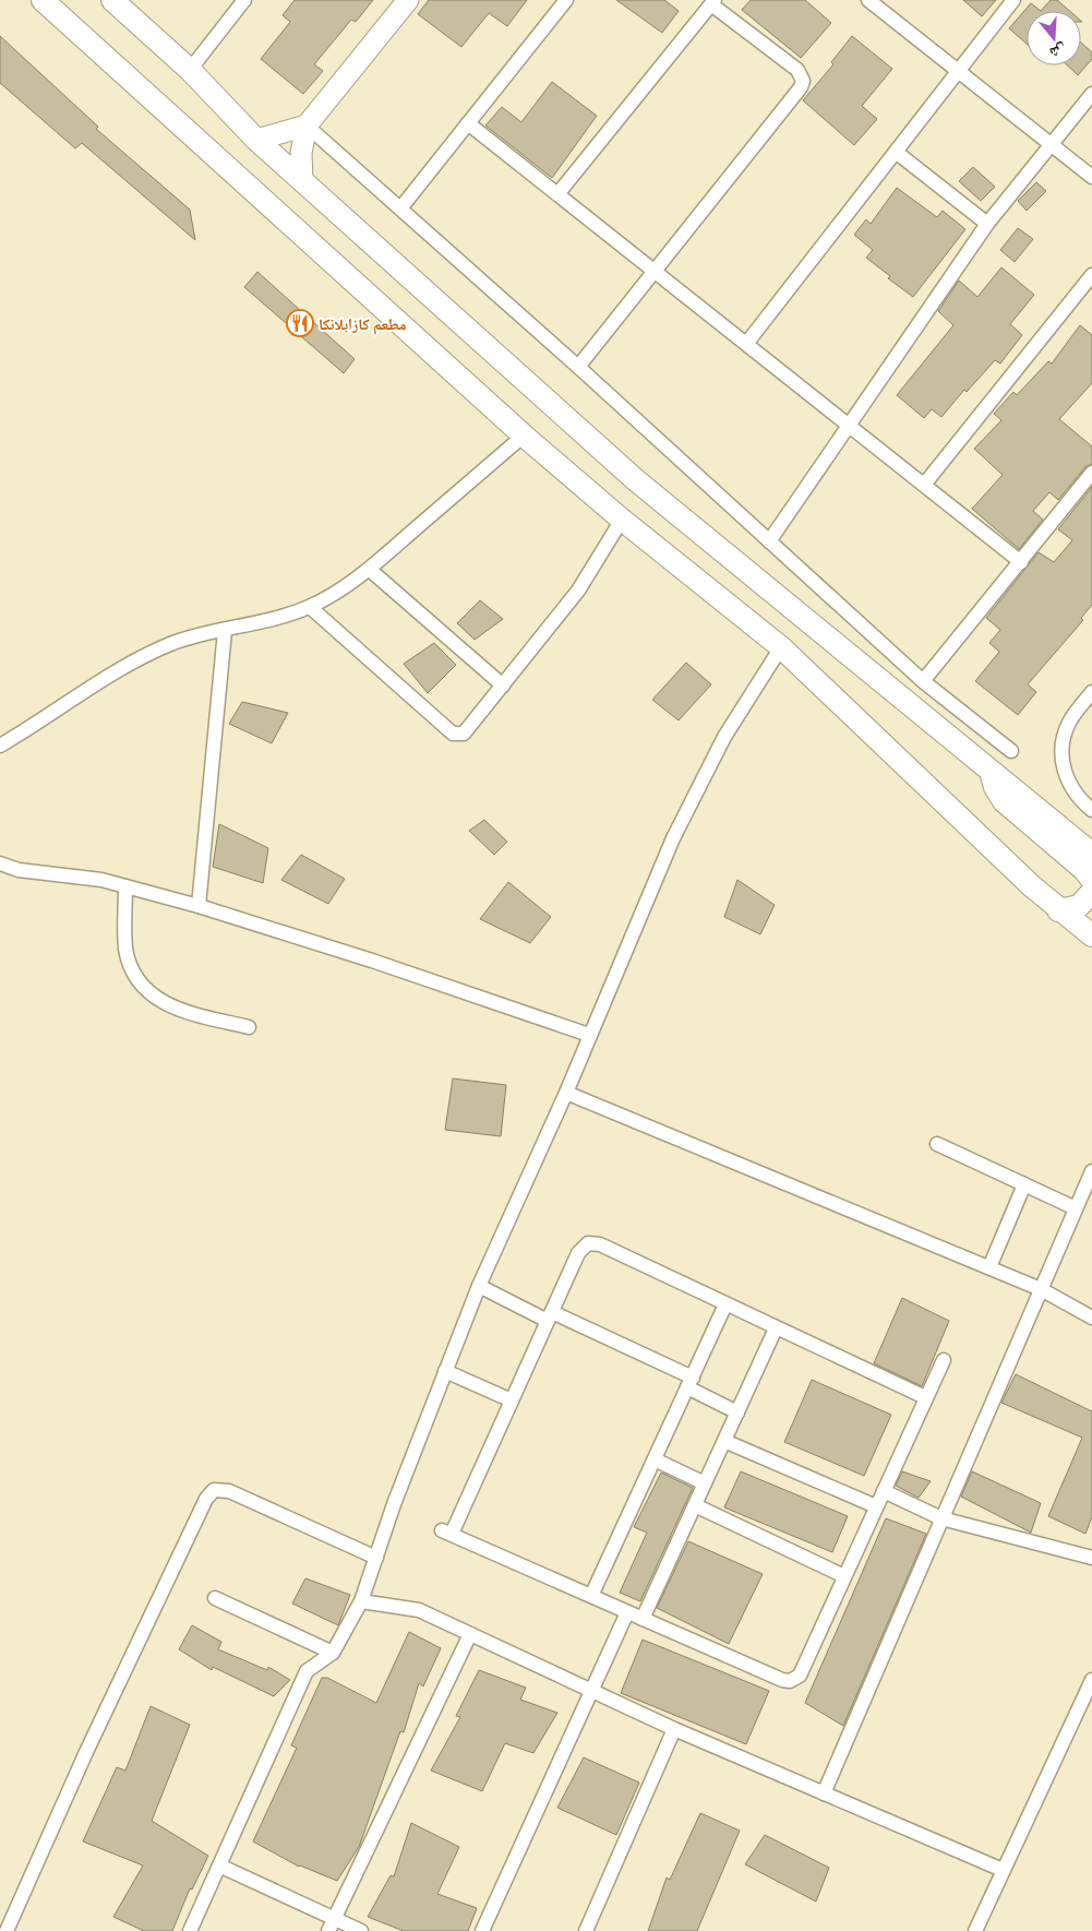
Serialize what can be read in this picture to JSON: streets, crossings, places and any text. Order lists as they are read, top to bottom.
{
  "places": {
    "restaurant": ["مطعم كازابلانكا"]
  },
  "north": "bottom"
}
